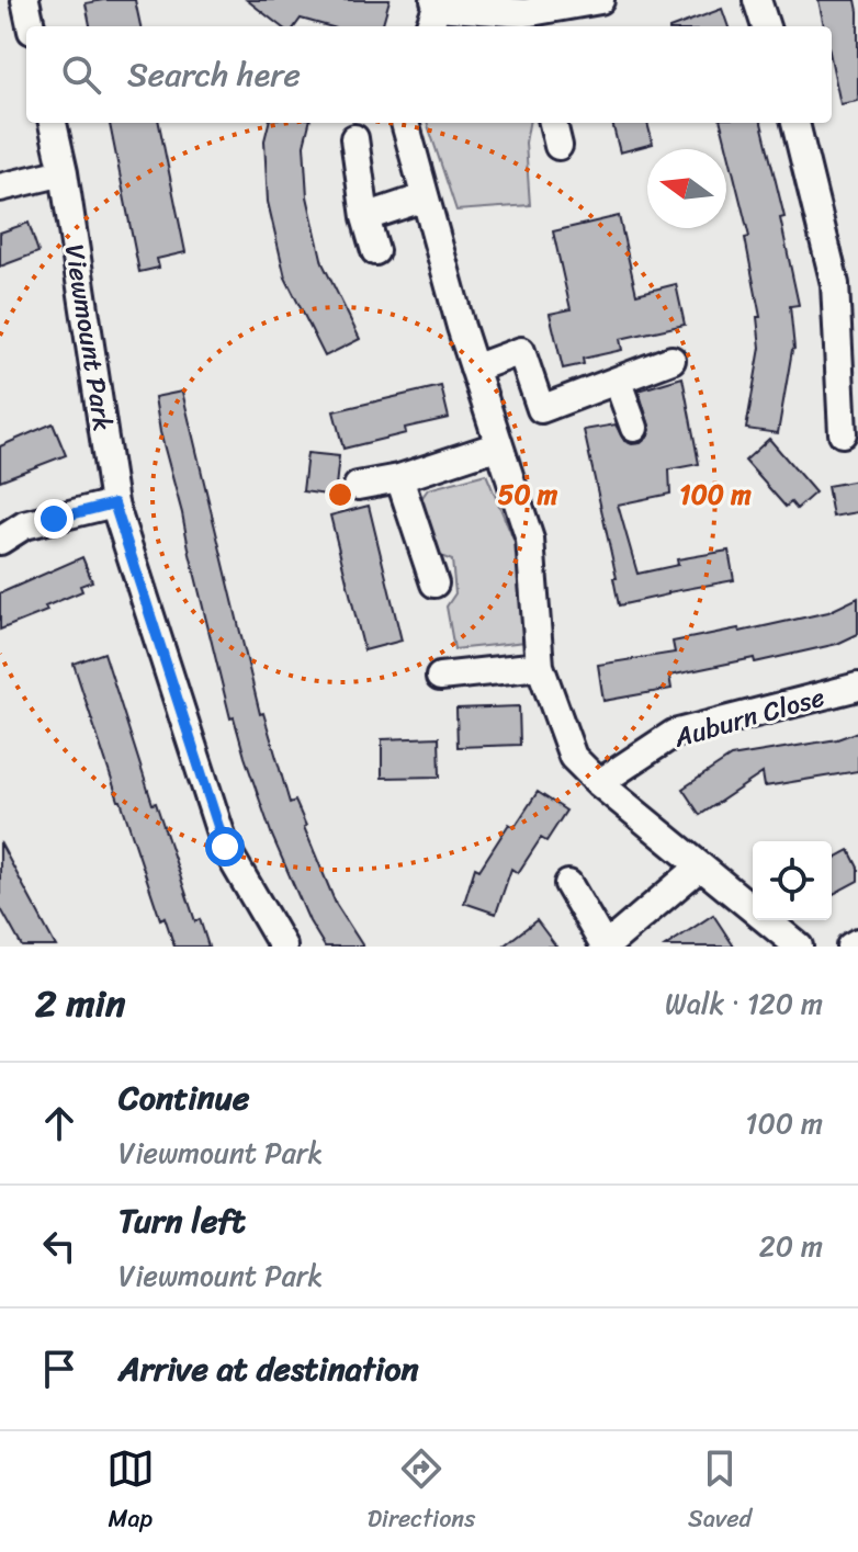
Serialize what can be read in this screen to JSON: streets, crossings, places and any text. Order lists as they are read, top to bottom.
{
  "streets": {
    "street": ["Viewmount Park", "Auburn Close"]
  },
  "north": "left",
  "page": {
    "search": "Search here",
    "heading": ["2 min", "Walk · 120 m"],
    "list": [
      ["Continue", "Viewmount Park", "100 m"],
      ["Turn left", "Viewmount Park", "20 m"],
      "Arrive at destination"
    ],
    "nav": ["Map", "Directions", "Saved"]
  },
  "rings": ["50 m", "100 m"]
}
